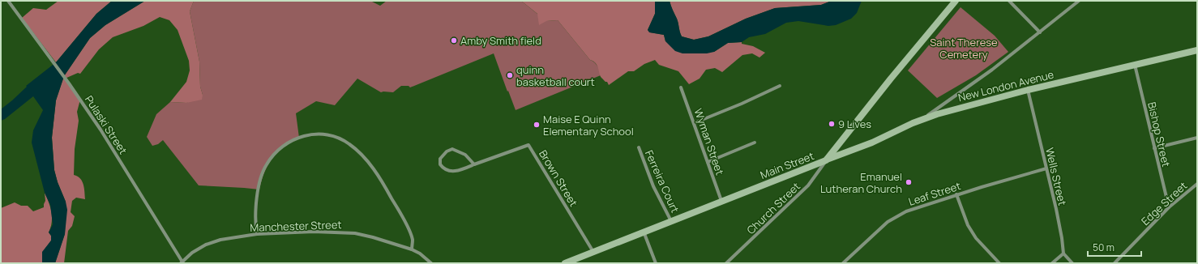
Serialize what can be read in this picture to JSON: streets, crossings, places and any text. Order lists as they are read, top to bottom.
{
  "streets": {
    "main road": ["New London Avenue", "Main Street"],
    "street": [
      "Pulaski Street",
      "Bishop Street",
      "Wyman Street",
      "Wells Street",
      "Brown Street",
      "Ferreira Court",
      "Leaf Street",
      "Edge Street",
      "Church Street",
      "Manchester Street"
    ]
  },
  "crossings": [
    ["New London Avenue", "Bishop Street"],
    ["New London Avenue", "Main Street"],
    ["New London Avenue", "Wells Street"],
    ["New London Avenue", "Church Street"],
    ["Pulaski Street", "Manchester Street"],
    ["Bishop Street", "Edge Street"],
    ["Wyman Street", "Main Street"],
    ["Main Street", "Brown Street"],
    ["Main Street", "Ferreira Court"],
    ["Main Street", "Church Street"],
    ["Wells Street", "Leaf Street"]
  ],
  "parks": ["Saint Therese Cemetery"],
  "places": [
    "Amby Smith field",
    "quinn basketball court",
    "9 Lives",
    "Maise E Quinn Elementary School",
    "Emanuel Lutheran Church"
  ],
  "scale_bar": "50 m"
}
